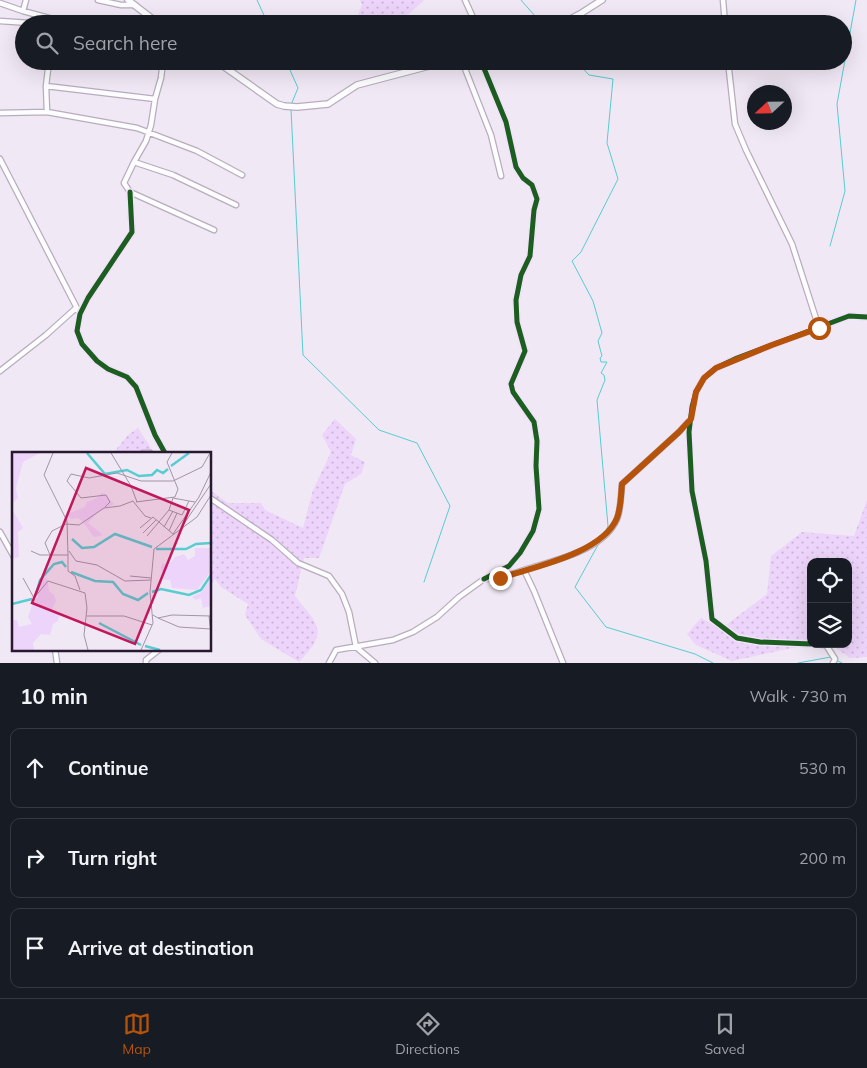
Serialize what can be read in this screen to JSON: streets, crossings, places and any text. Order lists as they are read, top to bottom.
{
  "north": "left",
  "page": {
    "search": "Search here",
    "heading": ["10 min", "Walk · 730 m"],
    "list": [
      ["Continue", "530 m"],
      ["Turn right", "200 m"],
      "Arrive at destination"
    ],
    "nav": ["Map", "Directions", "Saved"]
  }
}
